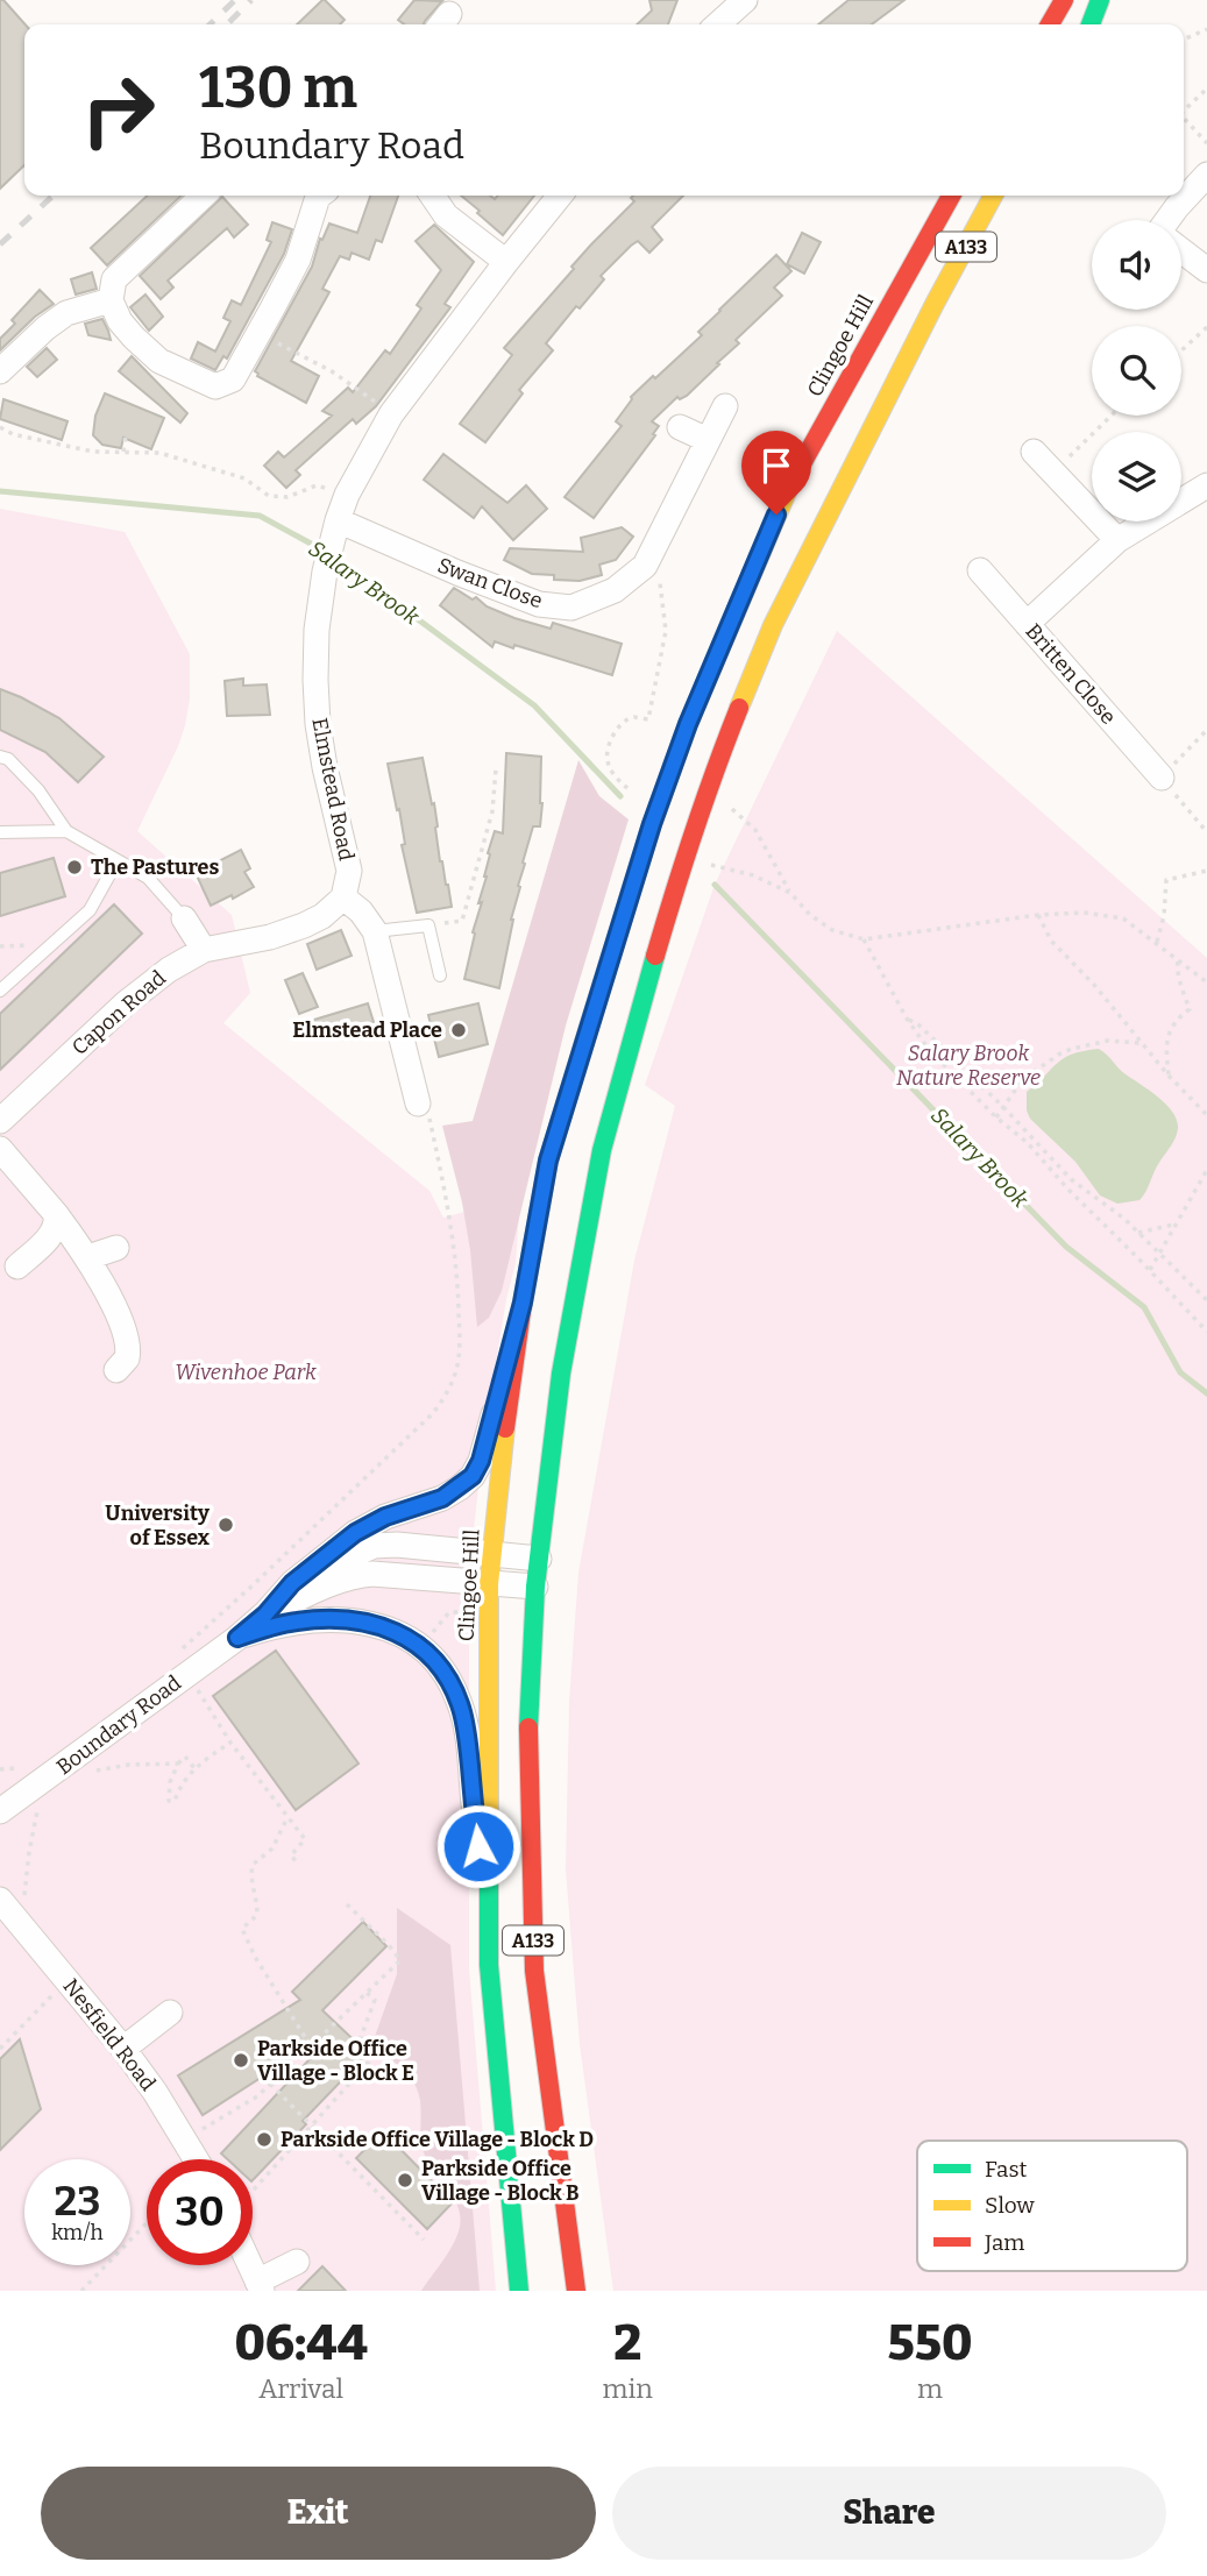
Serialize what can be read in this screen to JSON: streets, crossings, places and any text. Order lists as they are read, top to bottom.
{
  "streets": {
    "main road": ["A133", "Clingoe Hill"],
    "street": [
      "Swan Close",
      "Britten Close",
      "Elmstead Road",
      "Capon Road",
      "Boundary Road",
      "Nesfield Road"
    ]
  },
  "crossings": [
    ["A133", "Boundary Road"],
    ["Clingoe Hill", "Boundary Road"],
    ["Swan Close", "Elmstead Road"],
    ["Elmstead Road", "Capon Road"]
  ],
  "water": ["Salary Brook"],
  "parks": ["Salary Brook Nature Reserve", "Wivenhoe Park"],
  "places": [
    "The Pastures",
    "Elmstead Place",
    "University of Essex",
    "Parkside Office Village - Block E",
    "Parkside Office Village - Block D",
    "Parkside Office Village - Block B"
  ],
  "legend": ["Fast", "Slow", "Jam"],
  "page": {
    "turn": ["130 m", "Boundary Road"],
    "speed": "23 km/h",
    "limit": "30",
    "eta": [
      "06:44",
      "Arrival",
      "2",
      "min",
      "550",
      "m"
    ],
    "buttons": ["Exit", "Share"]
  }
}
